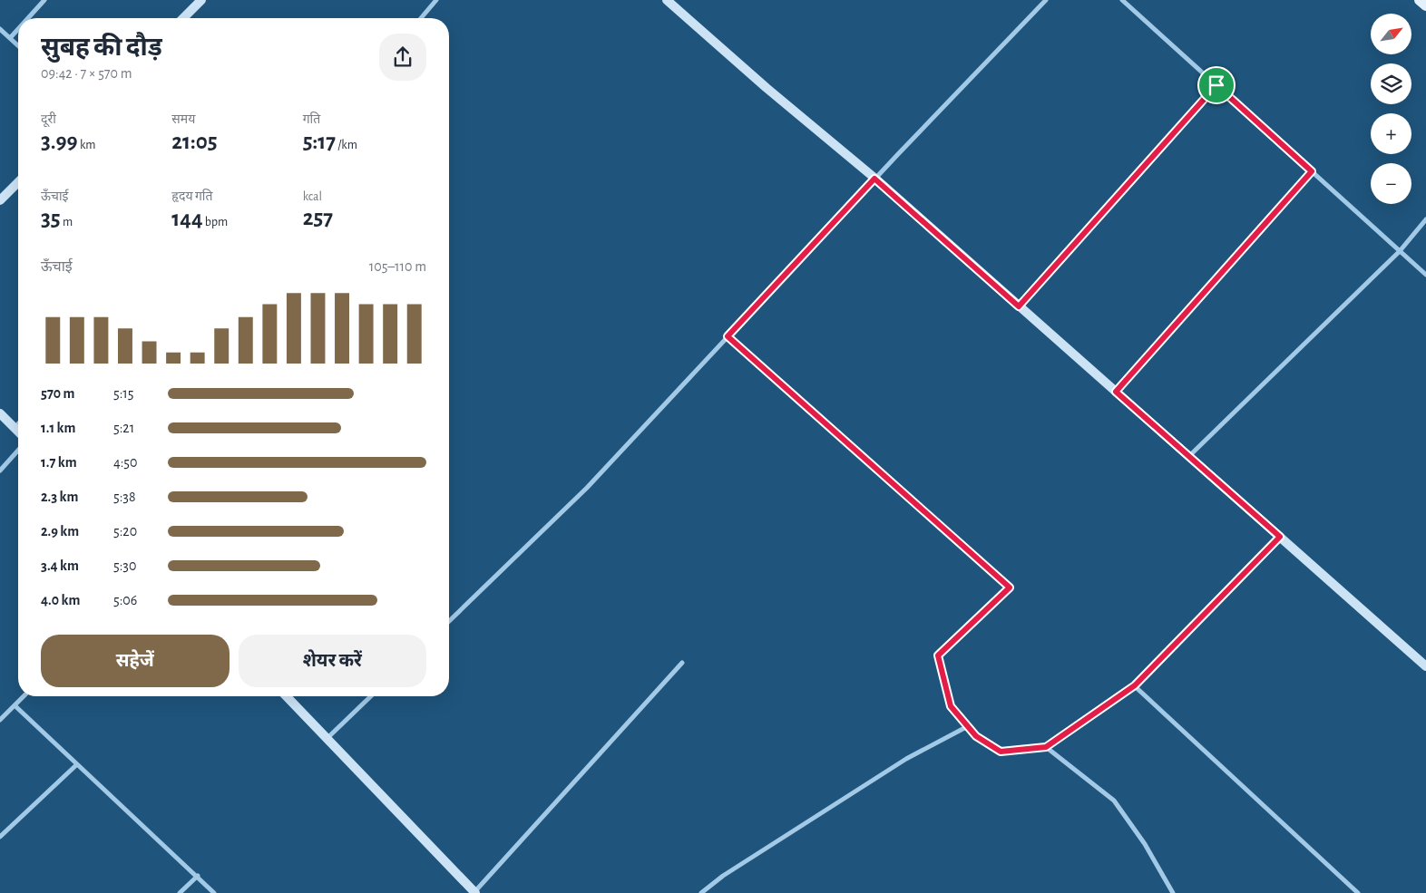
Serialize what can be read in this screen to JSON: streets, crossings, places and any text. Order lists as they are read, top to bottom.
{
  "north": "top right",
  "page": {
    "map_buttons": ["+", "−"],
    "heading": ["सुबह की दौड़", "09:42 · 7 × 570 m"],
    "stats": [
      ["दूरी", "3.99 km"],
      ["समय", "21:05"],
      ["गति", "5:17 /km"],
      ["ऊँचाई", "35 m"],
      ["हृदय गति", "144 bpm"],
      ["kcal", "257"]
    ],
    "chart": ["ऊँचाई", "105–110 m"],
    "list": [
      {
        "name": "570 m",
        "note": "5:15"
      },
      {
        "name": "1.1 km",
        "note": "5:21"
      },
      {
        "name": "1.7 km",
        "note": "4:50"
      },
      {
        "name": "2.3 km",
        "note": "5:38"
      },
      {
        "name": "2.9 km",
        "note": "5:20"
      },
      {
        "name": "3.4 km",
        "note": "5:30"
      },
      {
        "name": "4.0 km",
        "note": "5:06"
      }
    ],
    "buttons": ["सहेजें", "शेयर करें"]
  }
}
